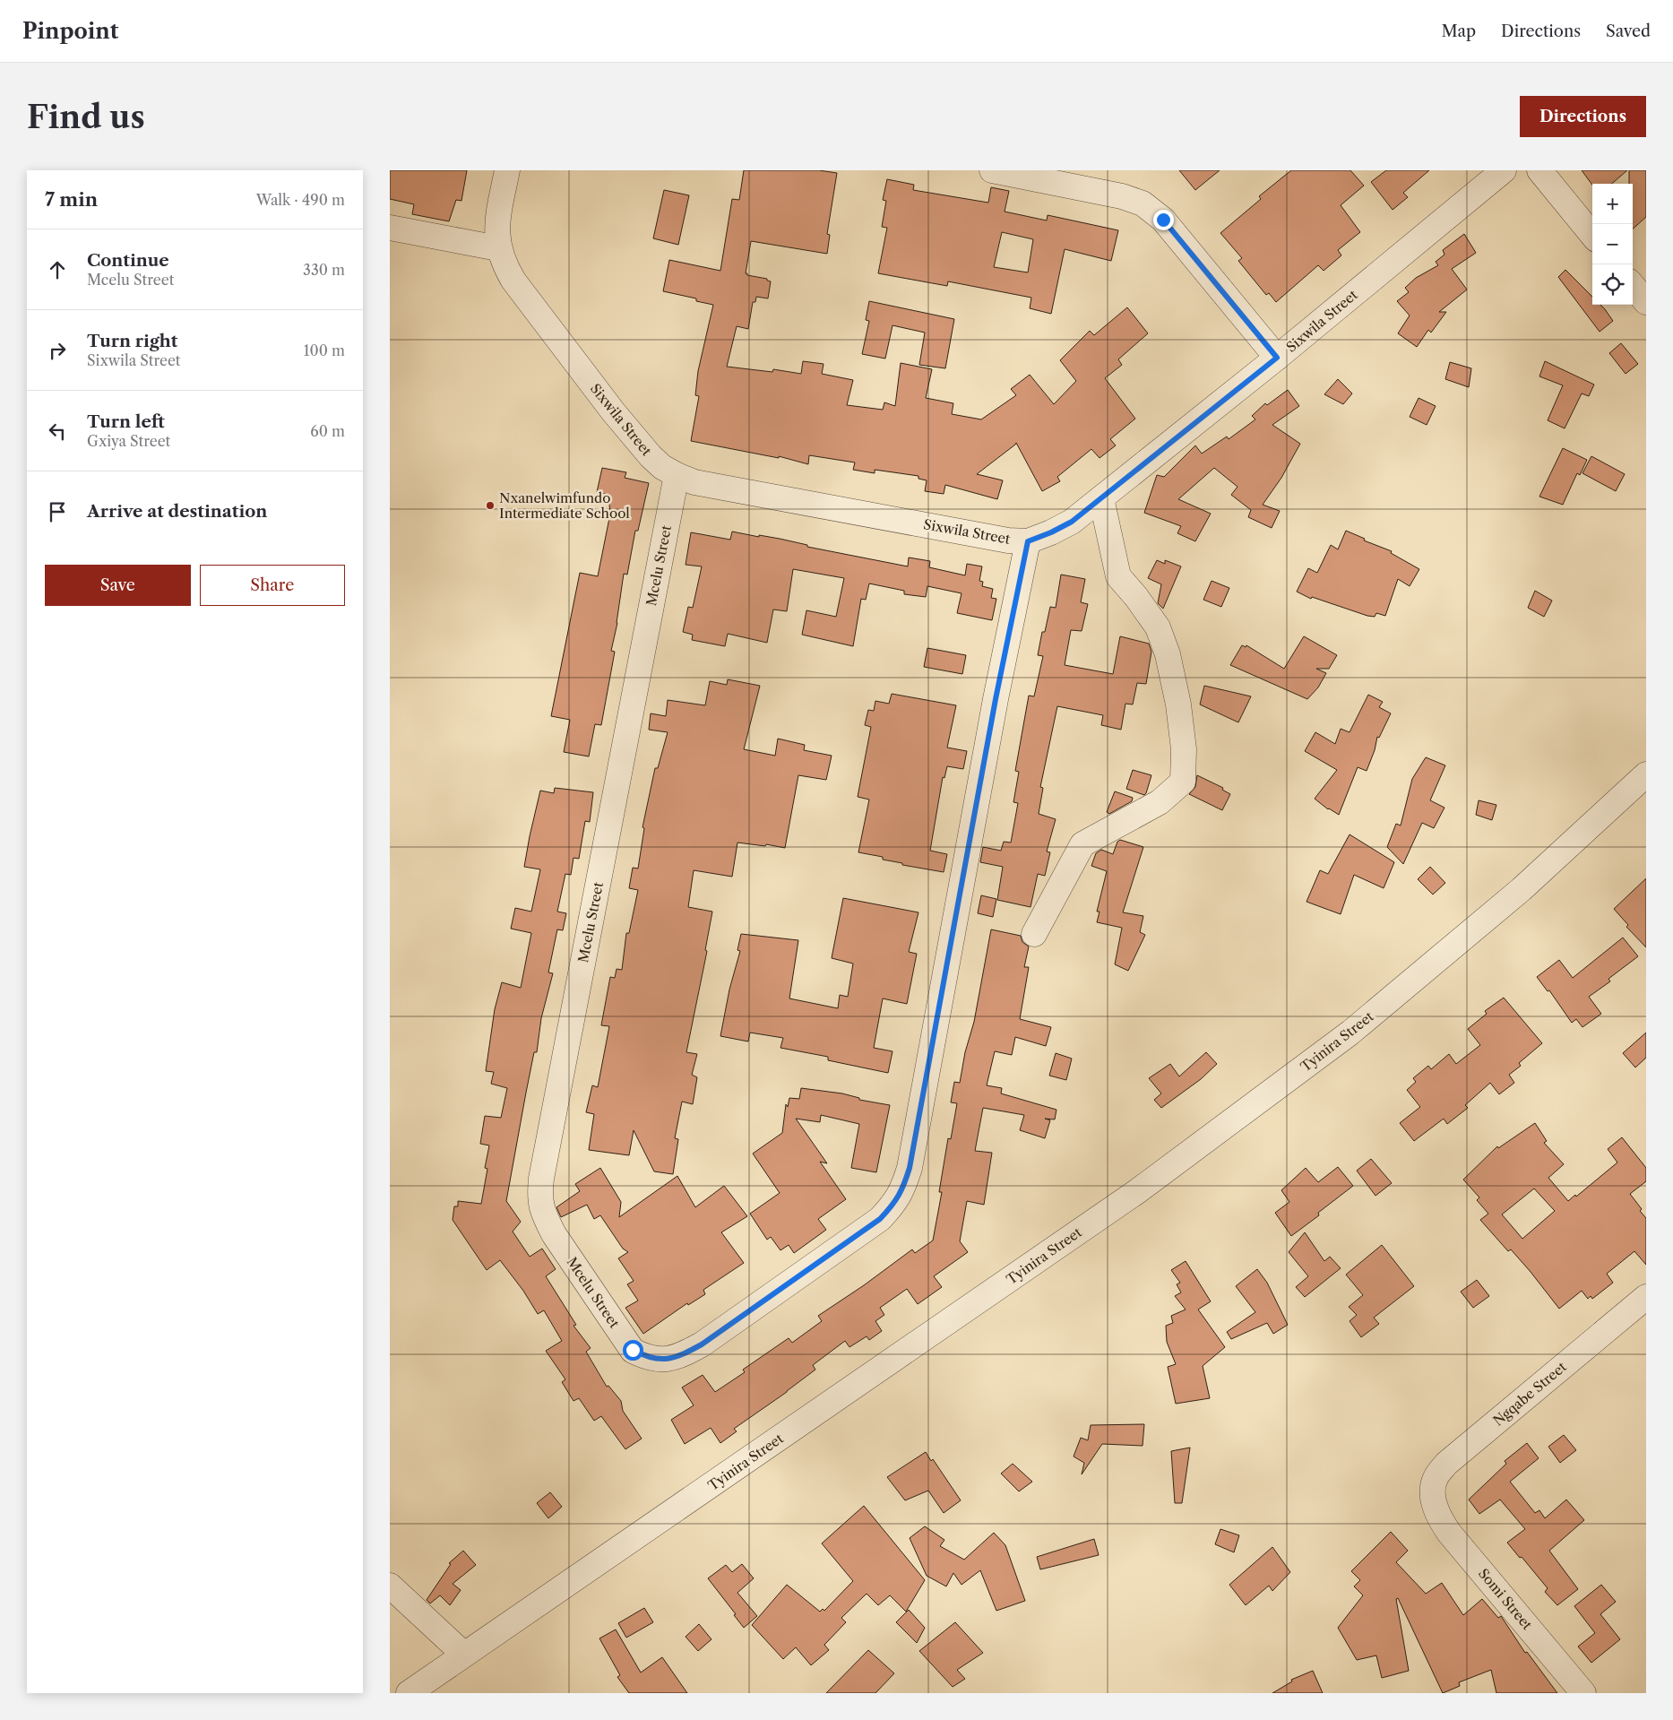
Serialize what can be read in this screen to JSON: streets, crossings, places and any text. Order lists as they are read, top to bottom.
{
  "streets": {
    "street": [
      "Sixwila Street",
      "Mcelu Street",
      "Tyinira Street",
      "Ngqabe Street",
      "Somi Street"
    ]
  },
  "crossings": [
    ["Sixwila Street", "Mcelu Street"],
    ["Ngqabe Street", "Somi Street"]
  ],
  "places": ["Nxanelwimfundo Intermediate School"],
  "page": {
    "header": "Pinpoint",
    "nav": ["Map", "Directions", "Saved"],
    "buttons": [
      "Directions",
      ["Save", "Share"]
    ],
    "title": "Find us",
    "heading": ["7 min", "Walk · 490 m"],
    "map_buttons": ["+", "−"],
    "list": [
      ["Continue", "Mcelu Street", "330 m"],
      ["Turn right", "Sixwila Street", "100 m"],
      ["Turn left", "Gxiya Street", "60 m"],
      "Arrive at destination"
    ]
  }
}
